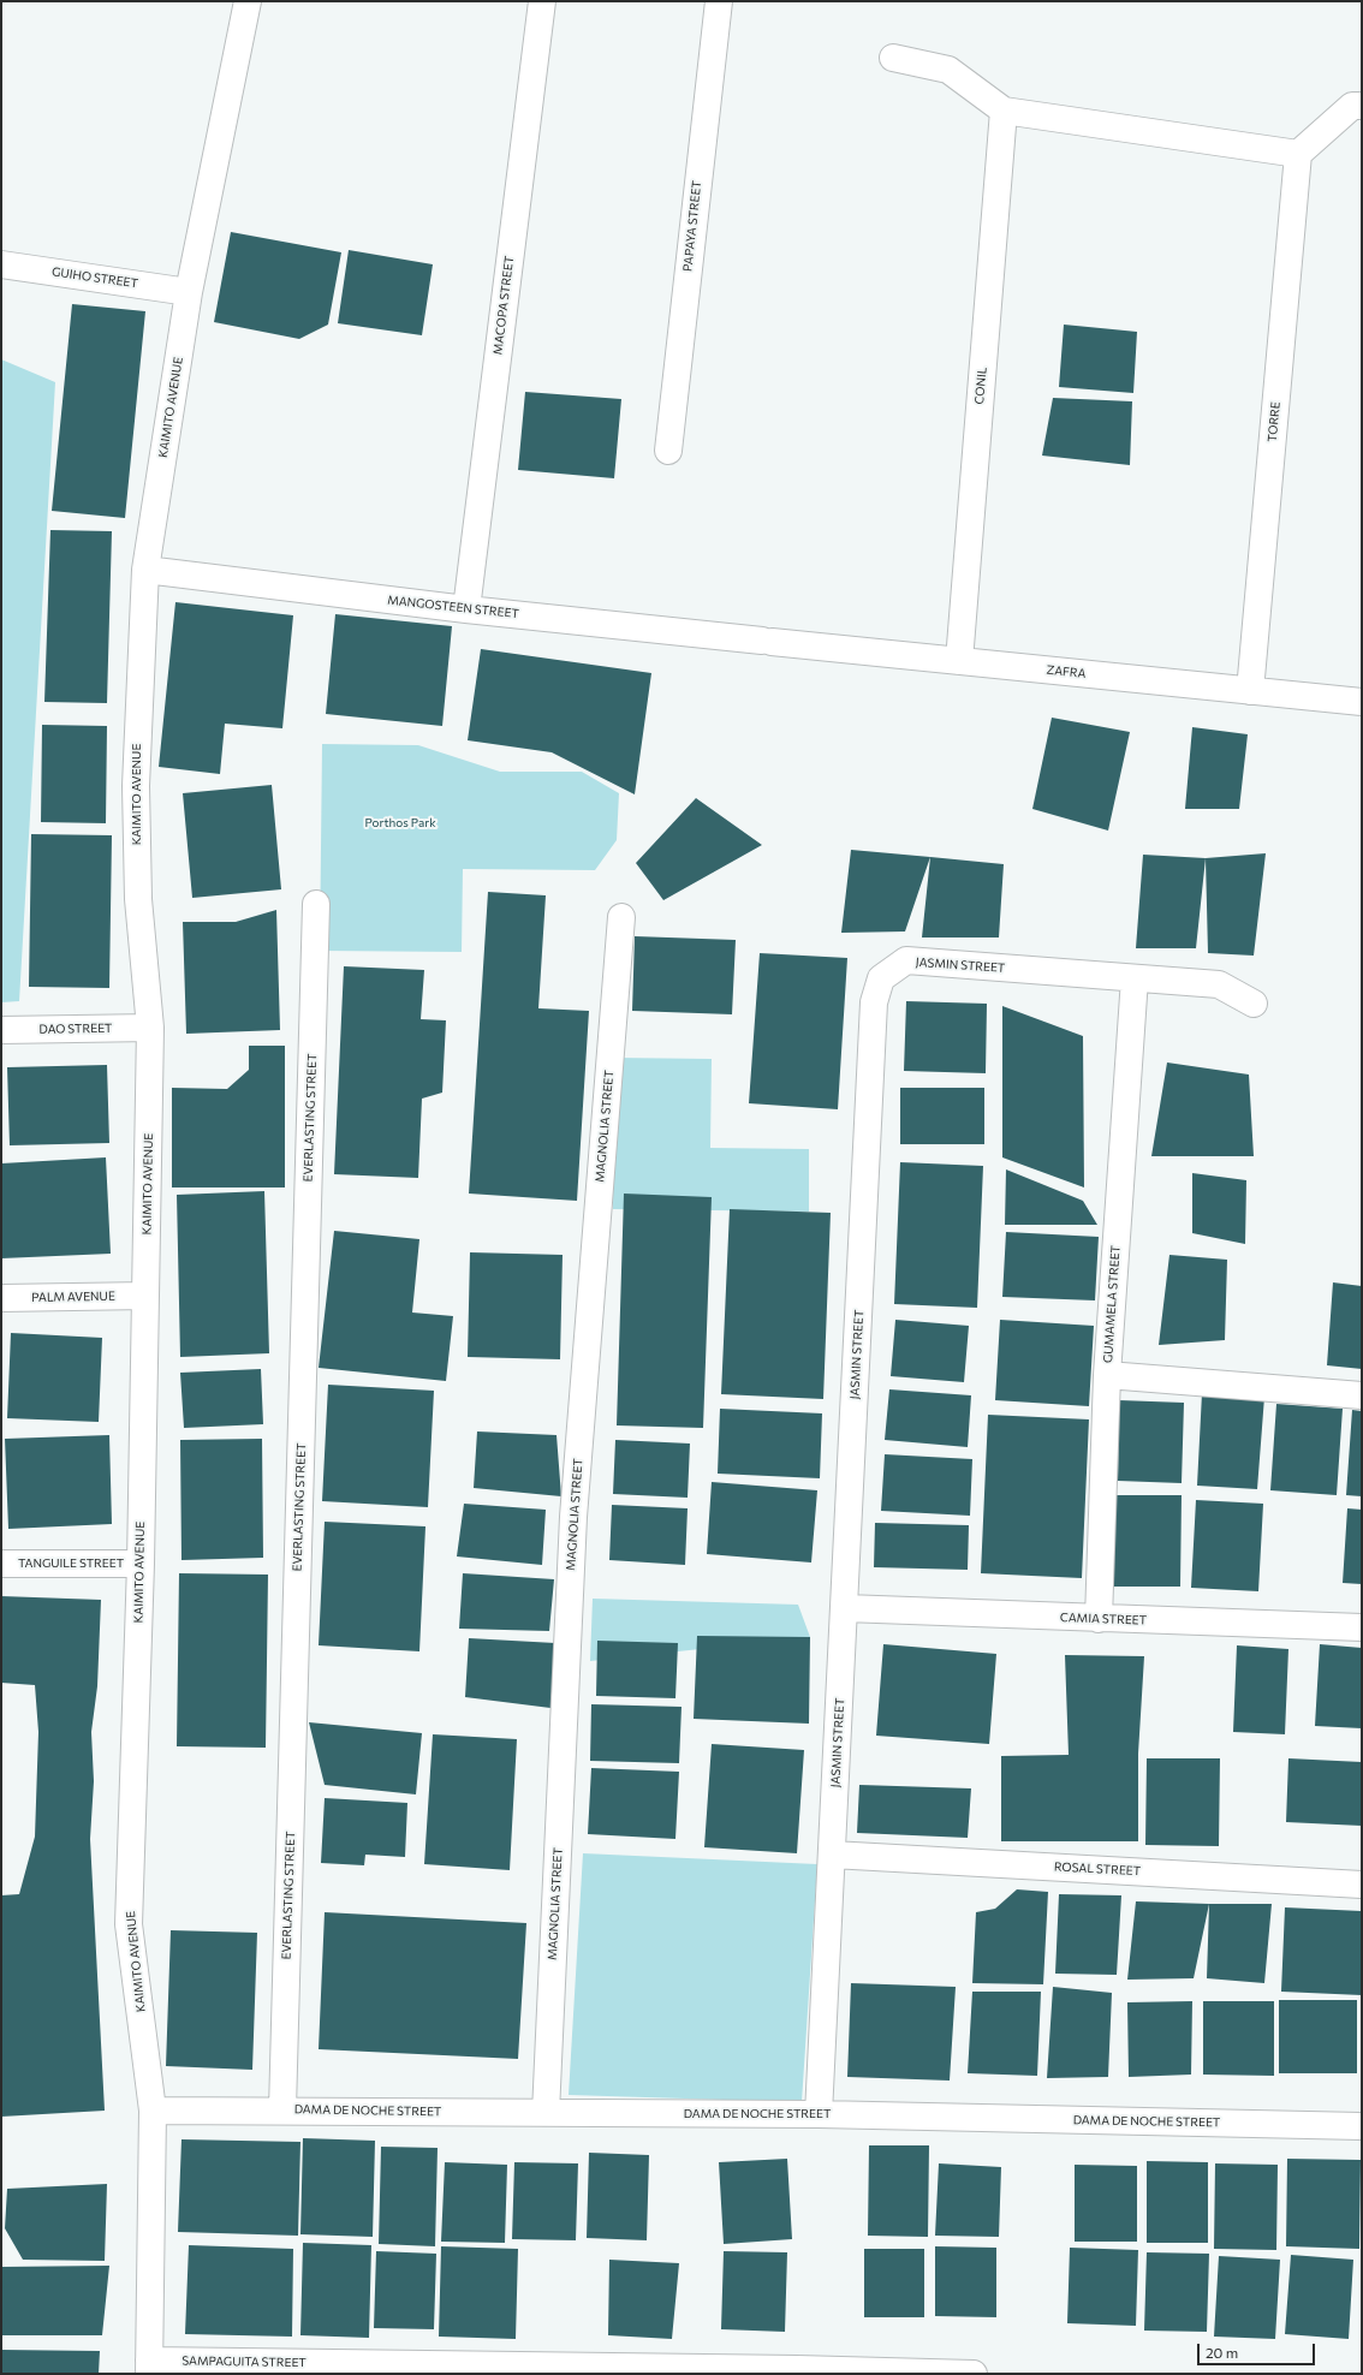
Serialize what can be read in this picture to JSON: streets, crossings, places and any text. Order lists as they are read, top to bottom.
{
  "streets": {
    "street": [
      "PAPAYA STREET",
      "GUIHO STREET",
      "MACOPA STREET",
      "CONIL",
      "KAIMITO AVENUE",
      "TORRE",
      "MANGOSTEEN STREET",
      "ZAFRA",
      "JASMIN STREET",
      "DAO STREET",
      "EVERLASTING STREET",
      "MAGNOLIA STREET",
      "PALM AVENUE",
      "GUMAMELA STREET",
      "TANGUILE STREET",
      "CAMIA STREET",
      "ROSAL STREET",
      "DAMA DE NOCHE STREET",
      "SAMPAGUITA STREET"
    ]
  },
  "crossings": [
    ["GUIHO STREET", "KAIMITO AVENUE"],
    ["MACOPA STREET", "MANGOSTEEN STREET"],
    ["CONIL", "ZAFRA"],
    ["KAIMITO AVENUE", "MANGOSTEEN STREET"],
    ["KAIMITO AVENUE", "DAO STREET"],
    ["KAIMITO AVENUE", "PALM AVENUE"],
    ["KAIMITO AVENUE", "TANGUILE STREET"],
    ["KAIMITO AVENUE", "DAMA DE NOCHE STREET"],
    ["KAIMITO AVENUE", "SAMPAGUITA STREET"],
    ["TORRE", "ZAFRA"],
    ["MANGOSTEEN STREET", "ZAFRA"],
    ["JASMIN STREET", "GUMAMELA STREET"],
    ["JASMIN STREET", "CAMIA STREET"],
    ["JASMIN STREET", "ROSAL STREET"],
    ["JASMIN STREET", "DAMA DE NOCHE STREET"],
    ["EVERLASTING STREET", "DAMA DE NOCHE STREET"],
    ["MAGNOLIA STREET", "DAMA DE NOCHE STREET"]
  ],
  "parks": ["Porthos Park"],
  "scale_bar": "20 m"
}
